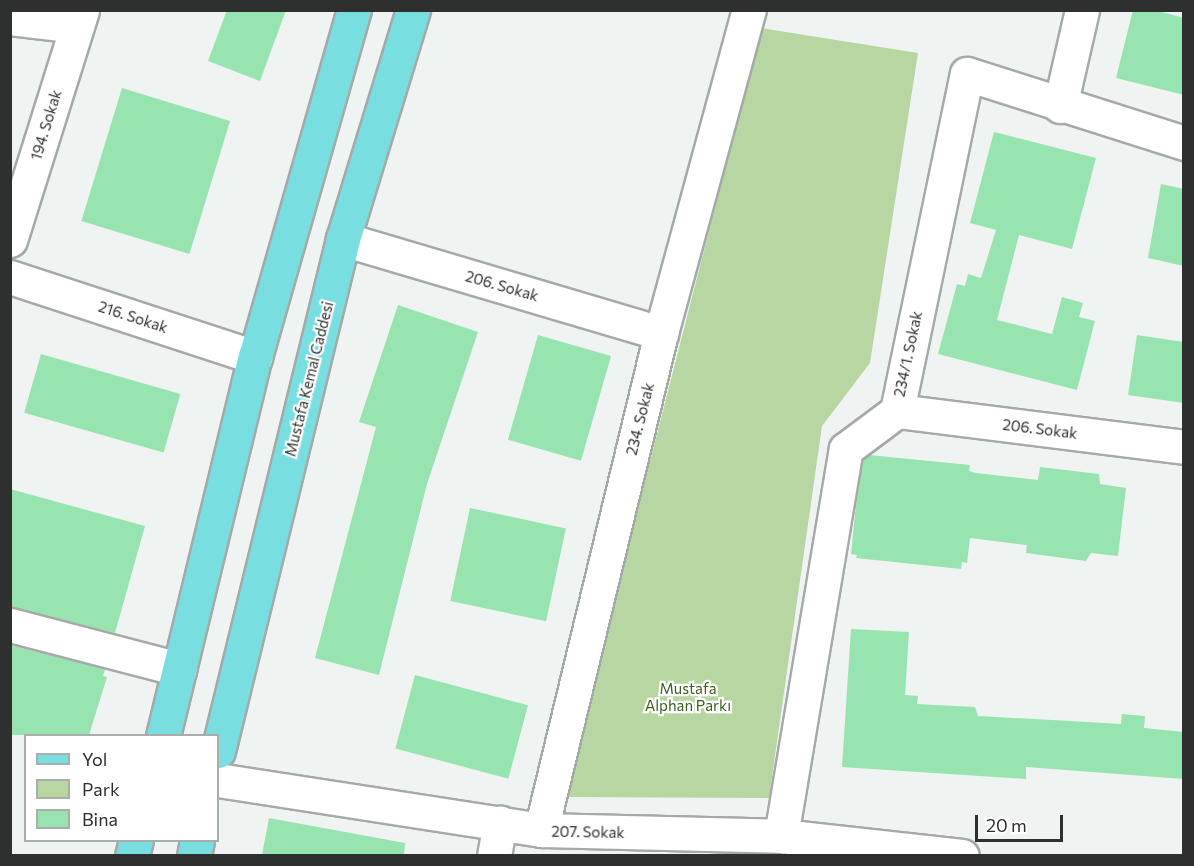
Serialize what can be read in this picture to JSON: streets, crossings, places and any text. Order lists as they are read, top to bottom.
{
  "streets": {
    "main road": ["Mustafa Kemal Caddesi"],
    "street": [
      "194. Sokak",
      "206. Sokak",
      "216. Sokak",
      "234/1. Sokak",
      "234. Sokak",
      "207. Sokak"
    ]
  },
  "crossings": [
    ["206. Sokak", "234/1. Sokak"],
    ["206. Sokak", "Mustafa Kemal Caddesi"],
    ["206. Sokak", "234. Sokak"],
    ["234/1. Sokak", "207. Sokak"],
    ["234. Sokak", "207. Sokak"]
  ],
  "parks": ["Mustafa Alphan Parkı"],
  "legend": ["Yol", "Park", "Bina"],
  "scale_bar": "20 m"
}
